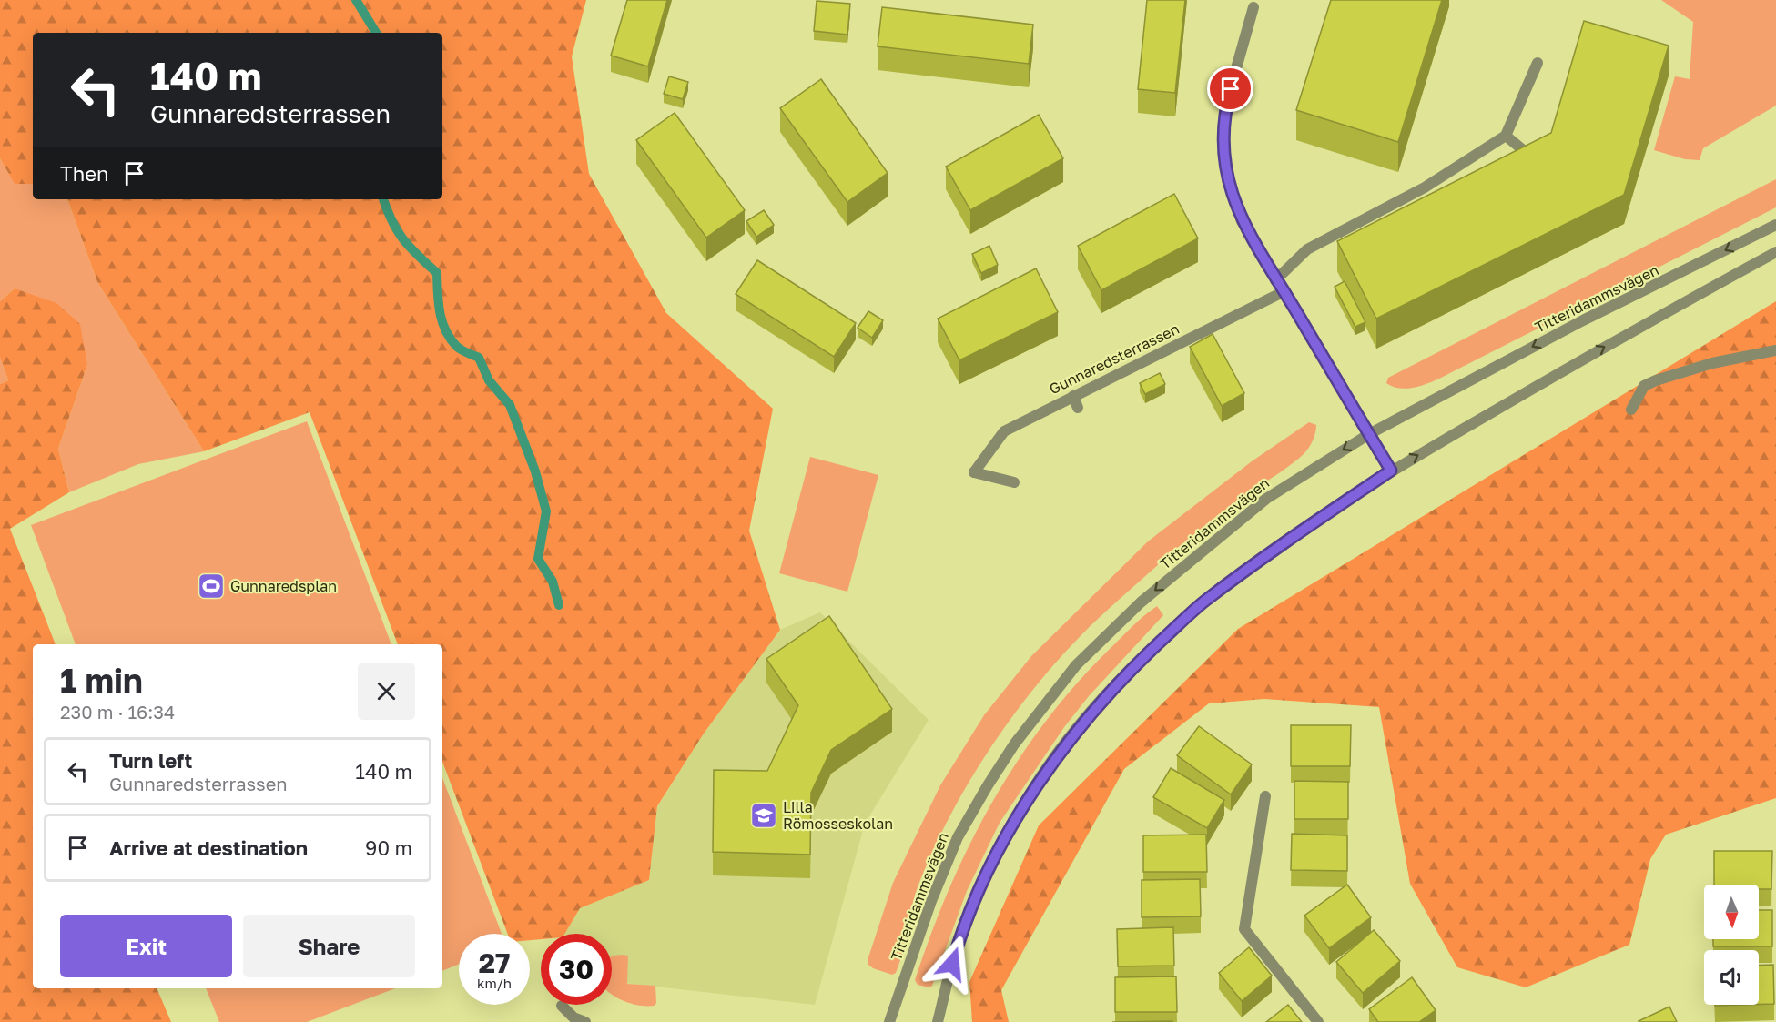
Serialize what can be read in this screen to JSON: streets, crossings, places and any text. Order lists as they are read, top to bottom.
{
  "streets": {
    "street": ["Titteridammsvägen", "Gunnaredsterrassen"]
  },
  "places": {
    "sports": ["Gunnaredsplan"],
    "school or university": ["Lilla Römosseskolan"]
  },
  "north": "bottom",
  "page": {
    "turn": ["140 m", "Gunnaredsterrassen"],
    "then": "Then",
    "heading": ["1 min", "230 m · 16:34"],
    "list": [
      {
        "name": "Turn left",
        "note": "Gunnaredsterrassen",
        "value": "140 m"
      },
      {
        "name": "Arrive at destination",
        "value": "90 m"
      }
    ],
    "buttons": ["Exit", "Share"],
    "speed": "27 km/h",
    "limit": "30"
  }
}
